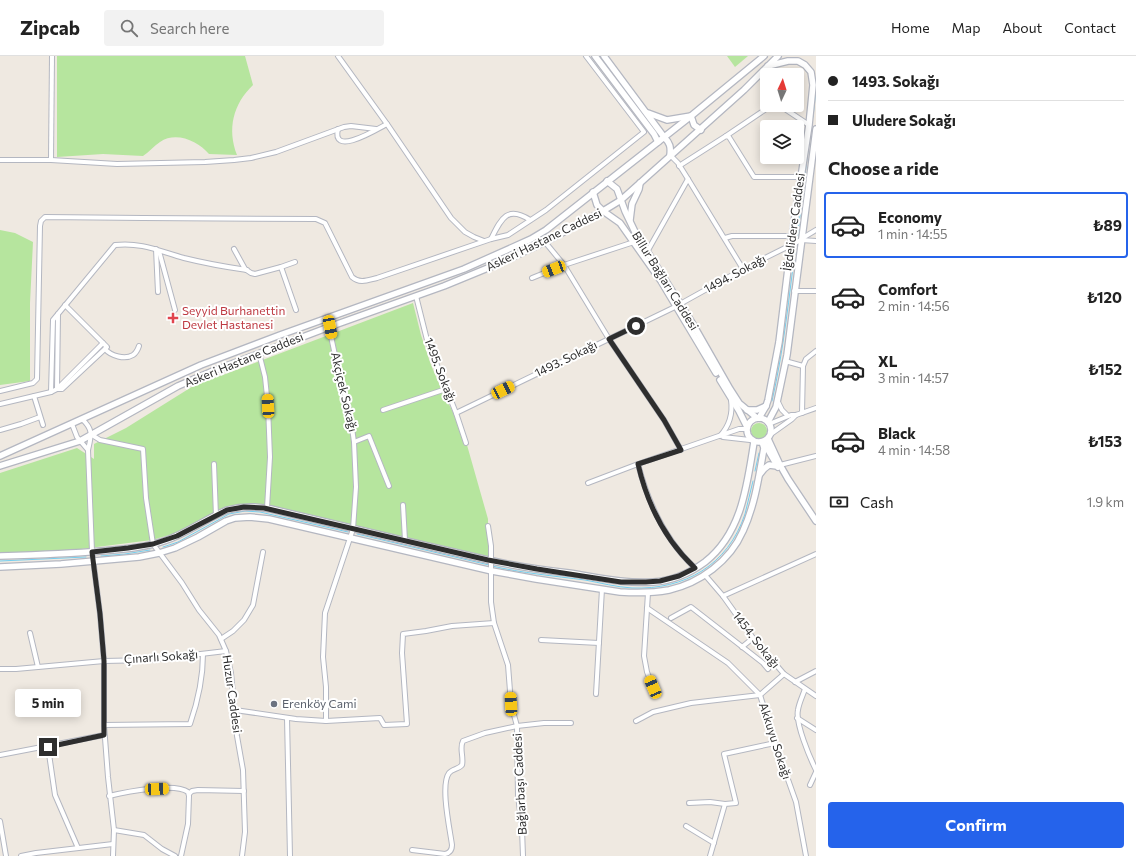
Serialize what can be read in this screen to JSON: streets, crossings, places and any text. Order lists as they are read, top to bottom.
{
  "streets": {
    "street": [
      "İğdelidere Caddesi",
      "Askeri Hastane Caddesi",
      "1494. Sokağı",
      "Billur Bağları Caddesi",
      "1493. Sokağı",
      "1495. Sokağı",
      "Akçiçek Sokağı",
      "1454. Sokağı",
      "Çınarlı Sokağı",
      "Huzur Caddesi",
      "Akkuyu Sokağı",
      "Bağlarbaşı Caddesi"
    ]
  },
  "crossings": [
    ["İğdelidere Caddesi", "Askeri Hastane Caddesi"],
    ["İğdelidere Caddesi", "1494. Sokağı"],
    ["Askeri Hastane Caddesi", "Billur Bağları Caddesi"],
    ["Askeri Hastane Caddesi", "1495. Sokağı"],
    ["Askeri Hastane Caddesi", "Akçiçek Sokağı"],
    ["1494. Sokağı", "Billur Bağları Caddesi"],
    ["1494. Sokağı", "1493. Sokağı"],
    ["Billur Bağları Caddesi", "1493. Sokağı"],
    ["1493. Sokağı", "1495. Sokağı"],
    ["Çınarlı Sokağı", "Huzur Caddesi"]
  ],
  "places": {
    "health": ["Seyyid Burhanettin Devlet Hastanesi"],
    "other": ["Erenköy Cami"]
  },
  "north": "top",
  "page": {
    "header": "Zipcab",
    "search": "Search here",
    "nav": [
      "Home",
      "Map",
      "About",
      "Contact"
    ],
    "banner": ["1493. Sokağı", "Uludere Sokağı"],
    "heading": "Choose a ride",
    "list": [
      {
        "name": "Economy",
        "note": "1 min · 14:55",
        "value": "₺89"
      },
      {
        "name": "Comfort",
        "note": "2 min · 14:56",
        "value": "₺120"
      },
      {
        "name": "XL",
        "note": "3 min · 14:57",
        "value": "₺152"
      },
      {
        "name": "Black",
        "note": "4 min · 14:58",
        "value": "₺153"
      }
    ],
    "pay": ["Cash", "1.9 km"],
    "bubble": "5 min",
    "buttons": "Confirm"
  }
}
